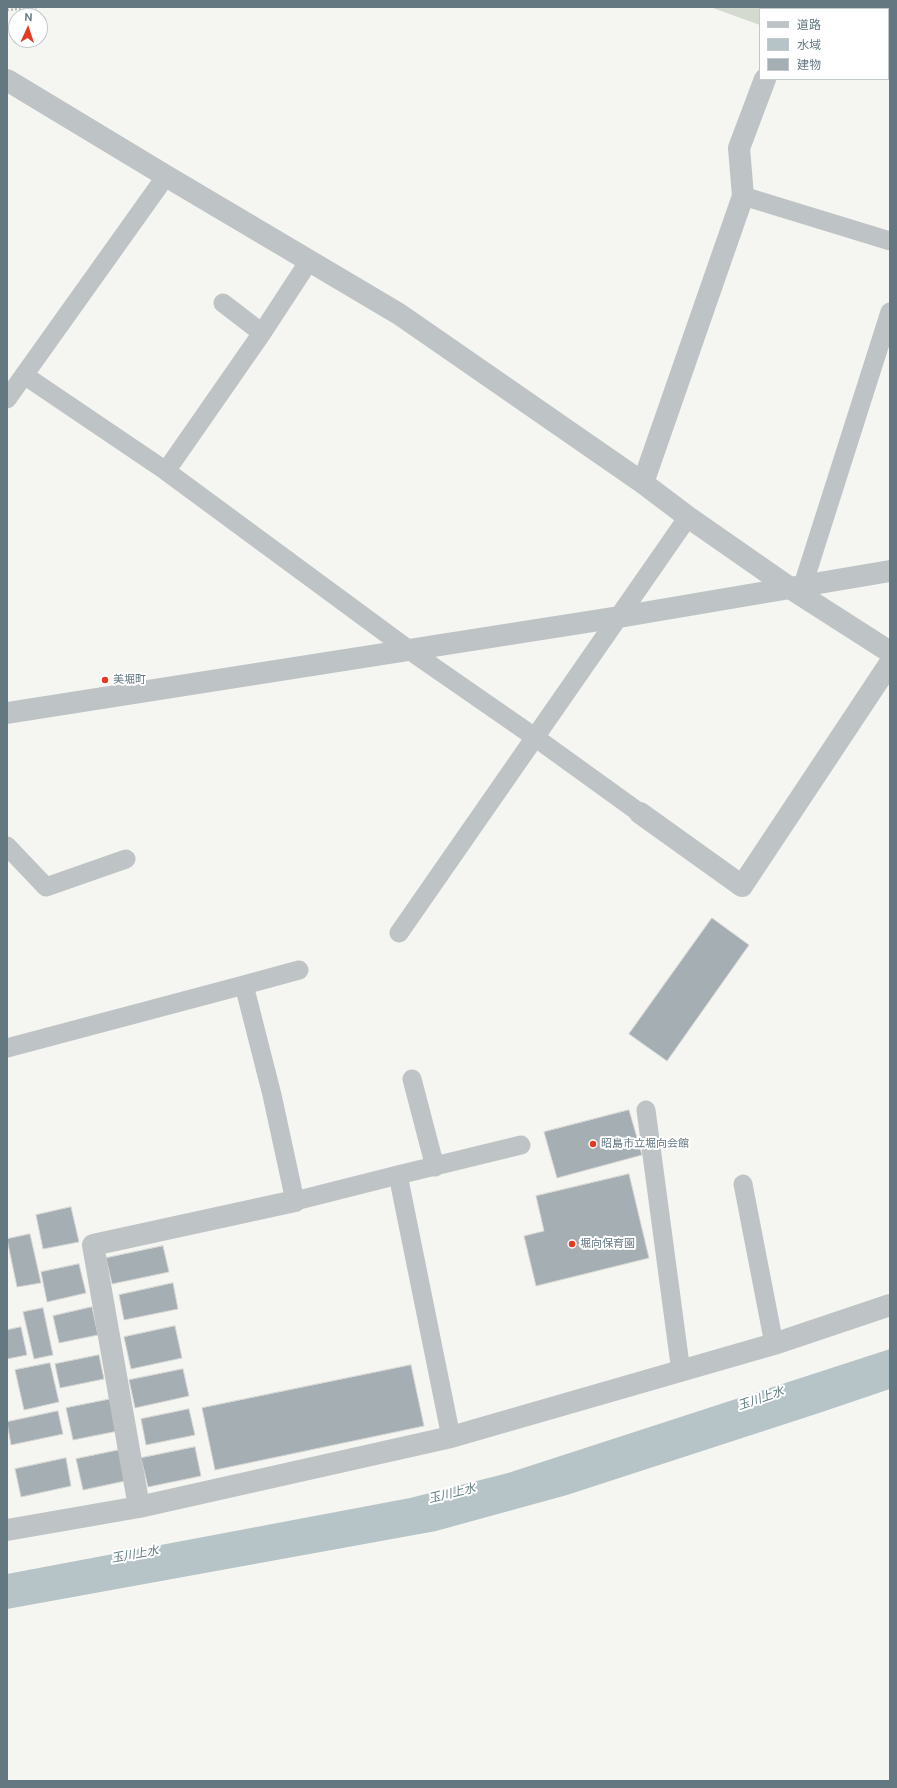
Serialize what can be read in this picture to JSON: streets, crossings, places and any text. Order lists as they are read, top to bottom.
{
  "water": ["玉川上水"],
  "places": ["美堀町", "昭島市立堀向会館", "堀向保育園"],
  "legend": ["道路", "水域", "建物"],
  "north": "top"
}
